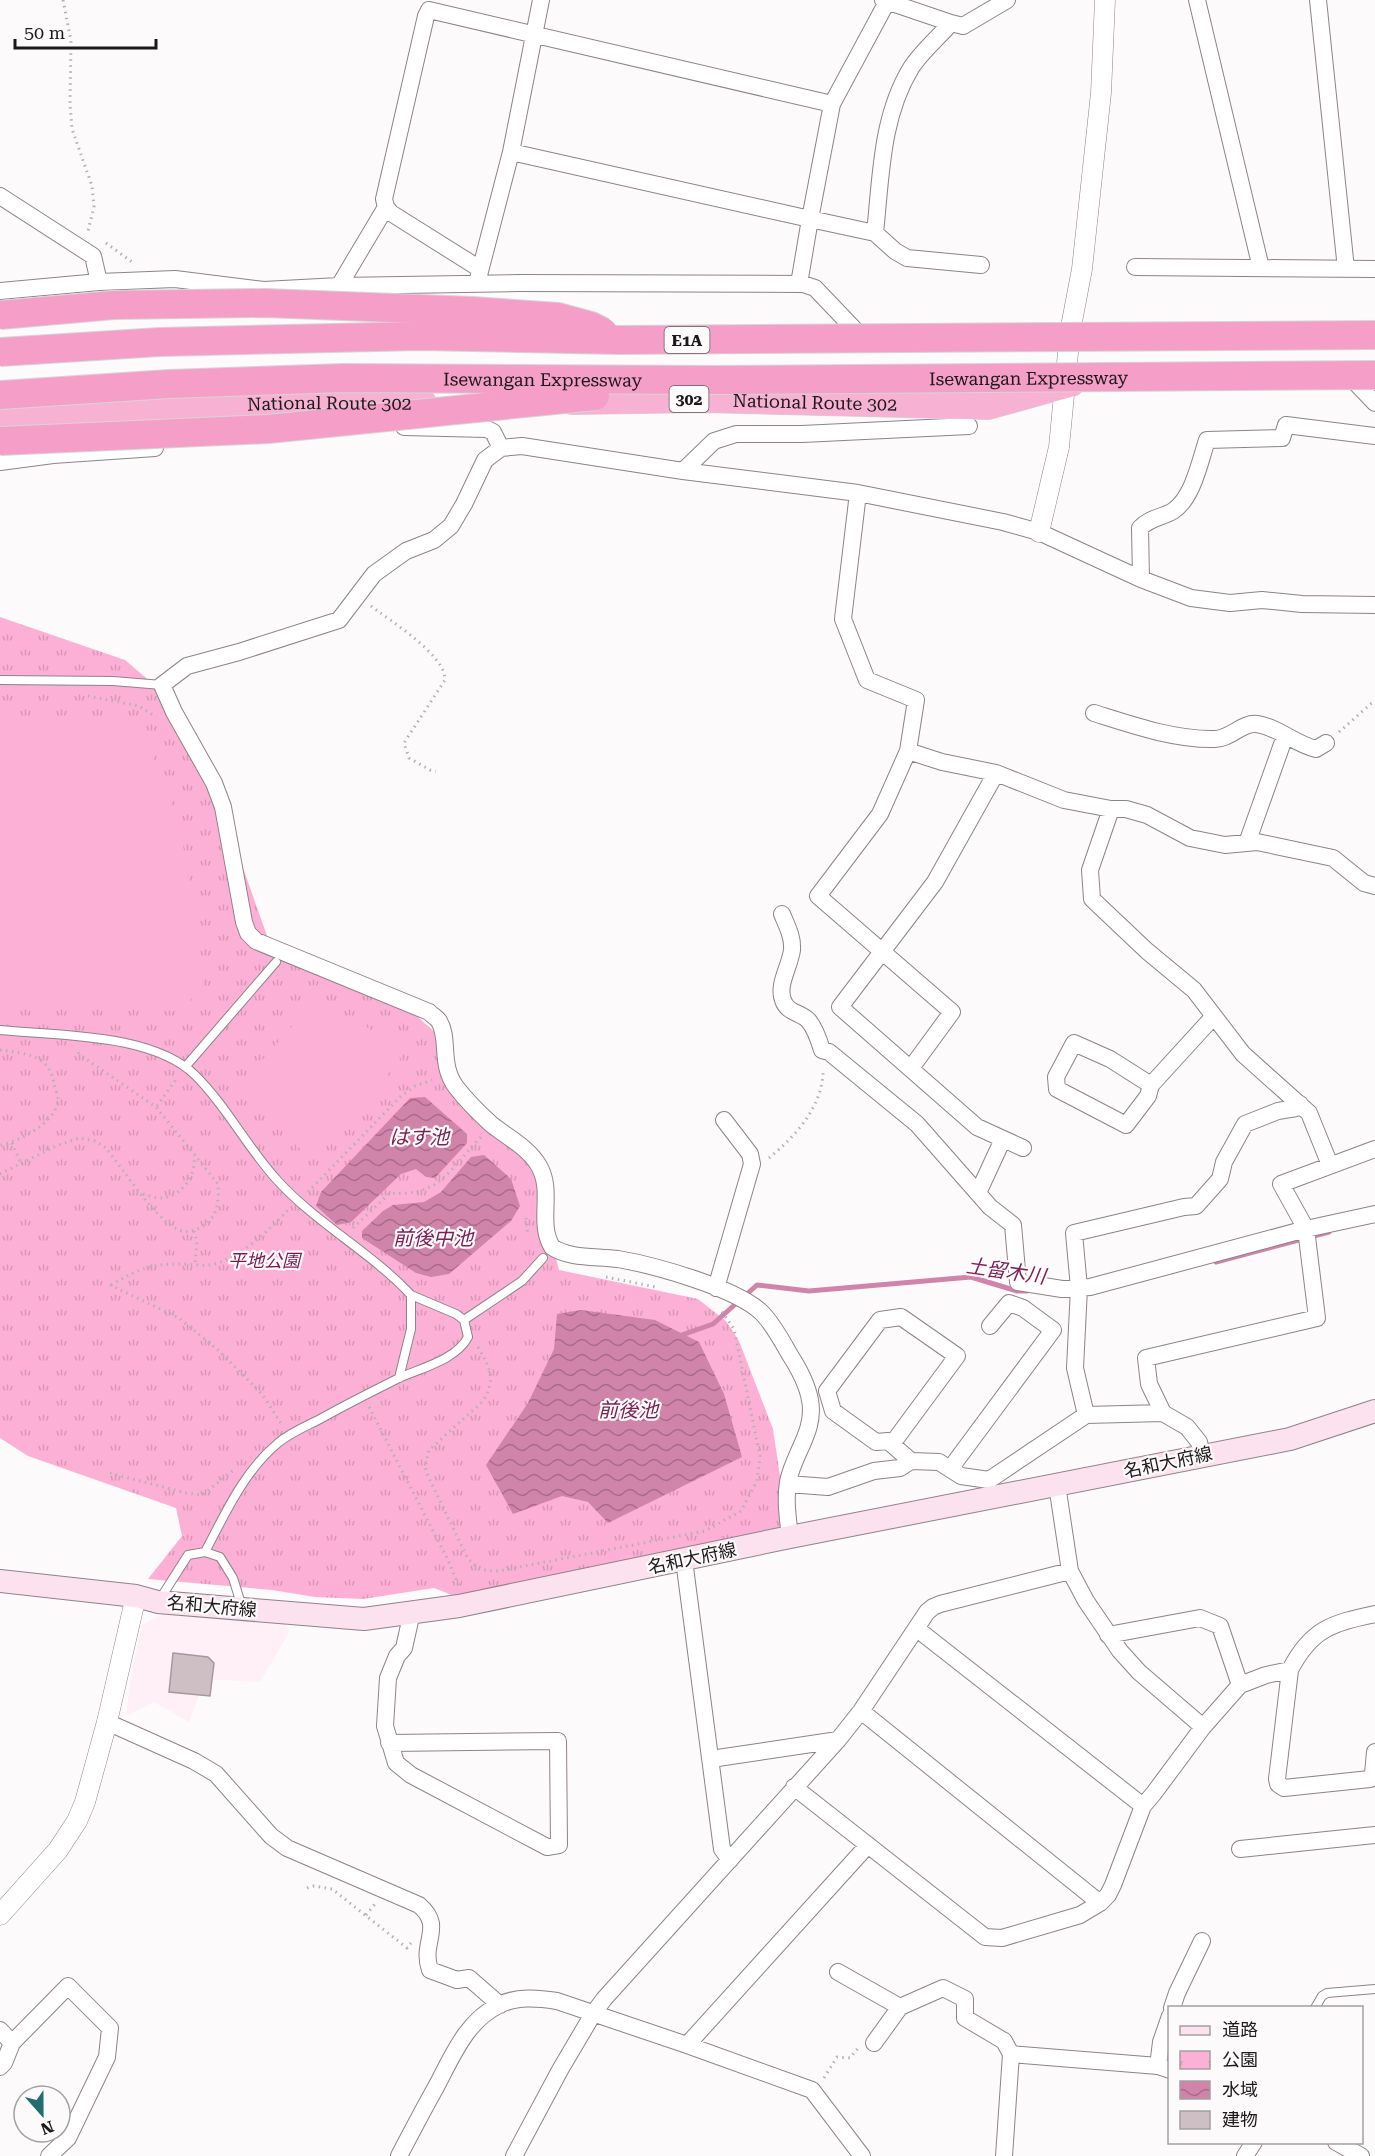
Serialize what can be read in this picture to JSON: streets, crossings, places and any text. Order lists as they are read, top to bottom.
{
  "streets": {
    "highway": [
      "E1A",
      "Isewangan Expressway",
      "302",
      "National Route 302"
    ],
    "main road": ["名和大府線"]
  },
  "crossings": [
    ["Isewangan Expressway", "National Route 302"]
  ],
  "water": [
    "はす池",
    "前後中池",
    "土留木川",
    "前後池"
  ],
  "parks": ["平地公園"],
  "legend": [
    "道路",
    "公園",
    "水域",
    "建物"
  ],
  "scale_bar": "50 m",
  "north": "bottom"
}
